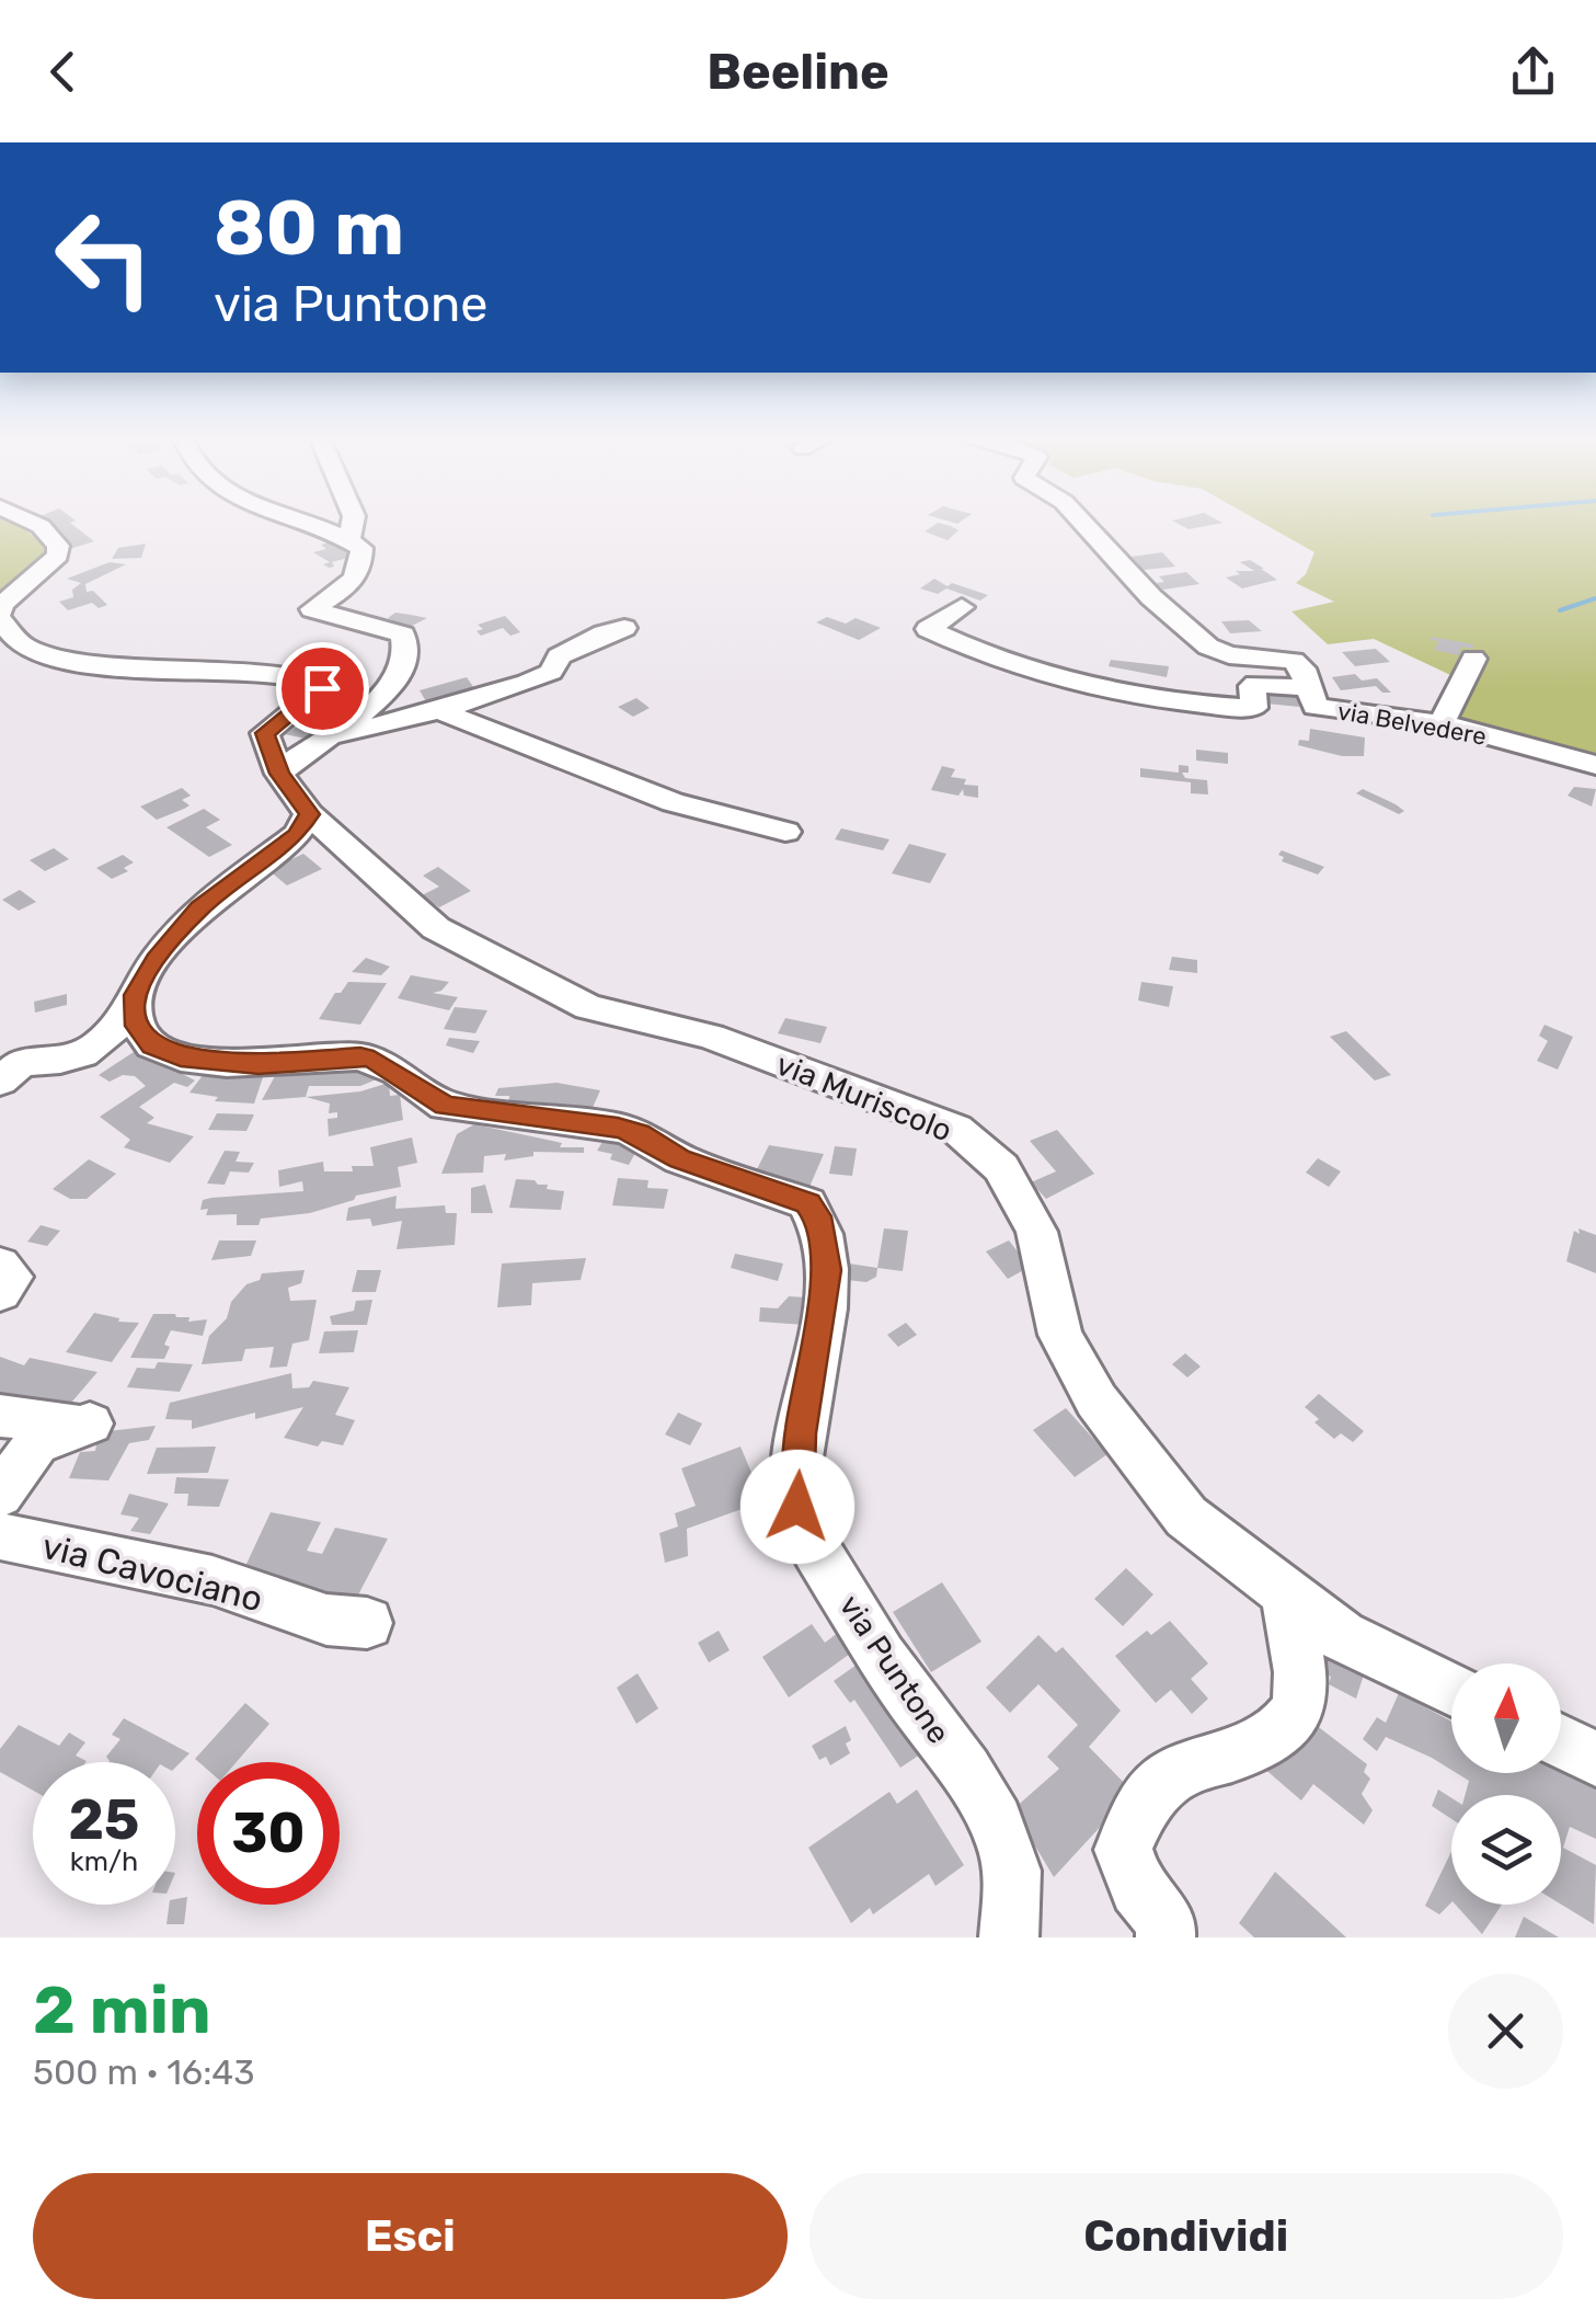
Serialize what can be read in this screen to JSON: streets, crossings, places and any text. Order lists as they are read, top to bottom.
{
  "streets": {
    "street": [
      "via Belvedere",
      "via Muriscolo",
      "via Cavociano",
      "via Puntone"
    ]
  },
  "north": "top",
  "page": {
    "header": "Beeline",
    "turn": ["80 m", "via Puntone"],
    "speed": "25 km/h",
    "limit": "30",
    "heading": ["2 min", "500 m · 16:43"],
    "buttons": ["Esci", "Condividi"]
  }
}
